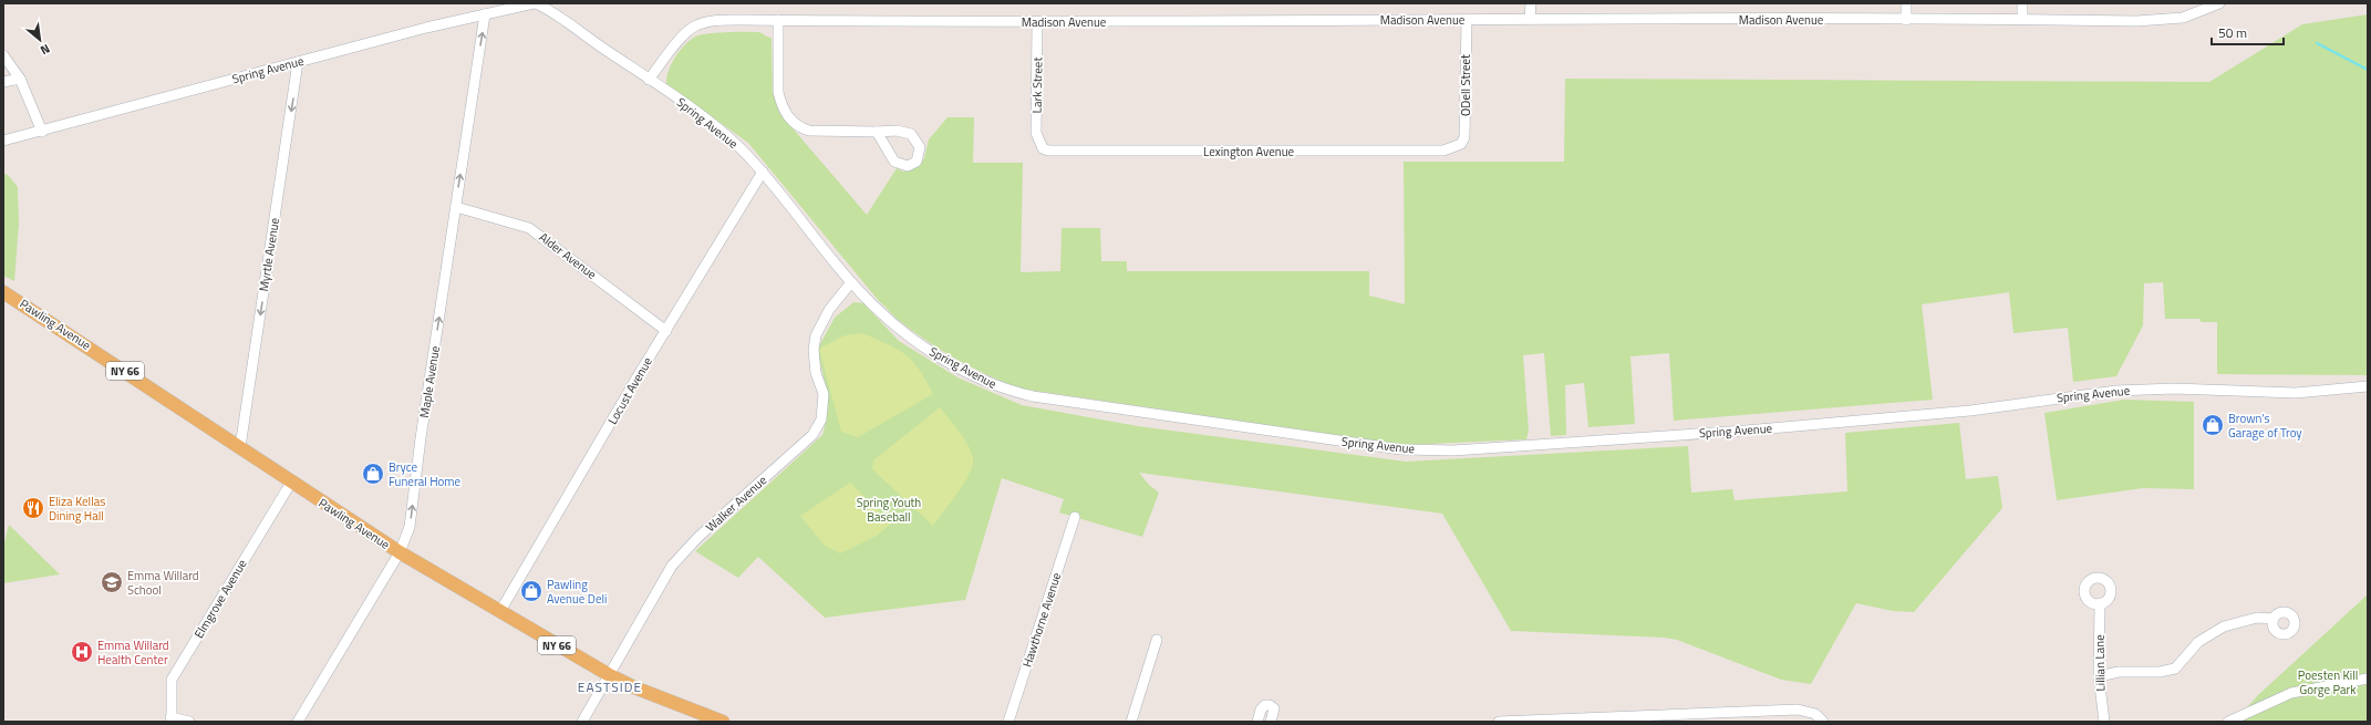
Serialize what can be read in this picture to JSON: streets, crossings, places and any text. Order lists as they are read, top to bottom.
{
  "streets": {
    "main road": ["Pawling Avenue", "NY 66"],
    "street": [
      "Madison Avenue",
      "Spring Avenue",
      "Lark Street",
      "ODell Street",
      "Lexington Avenue",
      "Myrtle Avenue",
      "Alder Avenue",
      "Maple Avenue",
      "Locust Avenue",
      "Walker Avenue",
      "Elmgrove Avenue",
      "Hawthorne Avenue",
      "Lillian Lane"
    ]
  },
  "crossings": [
    ["Madison Avenue", "Spring Avenue"],
    ["Madison Avenue", "Lark Street"],
    ["Madison Avenue", "ODell Street"],
    ["Spring Avenue", "Myrtle Avenue"],
    ["Spring Avenue", "Maple Avenue"],
    ["Spring Avenue", "Locust Avenue"],
    ["Spring Avenue", "Walker Avenue"],
    ["Lark Street", "Lexington Avenue"],
    ["ODell Street", "Lexington Avenue"],
    ["Myrtle Avenue", "Pawling Avenue"],
    ["Alder Avenue", "Maple Avenue"],
    ["Alder Avenue", "Locust Avenue"],
    ["Pawling Avenue", "Maple Avenue"],
    ["Pawling Avenue", "Locust Avenue"],
    ["Pawling Avenue", "Walker Avenue"],
    ["Pawling Avenue", "Elmgrove Avenue"]
  ],
  "one_way": ["Myrtle Avenue", "Maple Avenue"],
  "districts": ["EASTSIDE"],
  "parks": ["Spring Youth Baseball", "Poesten Kill Gorge Park"],
  "places": {
    "shop": ["Brown's Garage of Troy", "Bryce Funeral Home", "Pawling Avenue Deli"],
    "restaurant": ["Eliza Kellas Dining Hall"],
    "school or university": ["Emma Willard School"],
    "hospital": ["Emma Willard Health Center"]
  },
  "scale_bar": "50 m",
  "north": "bottom right"
}
